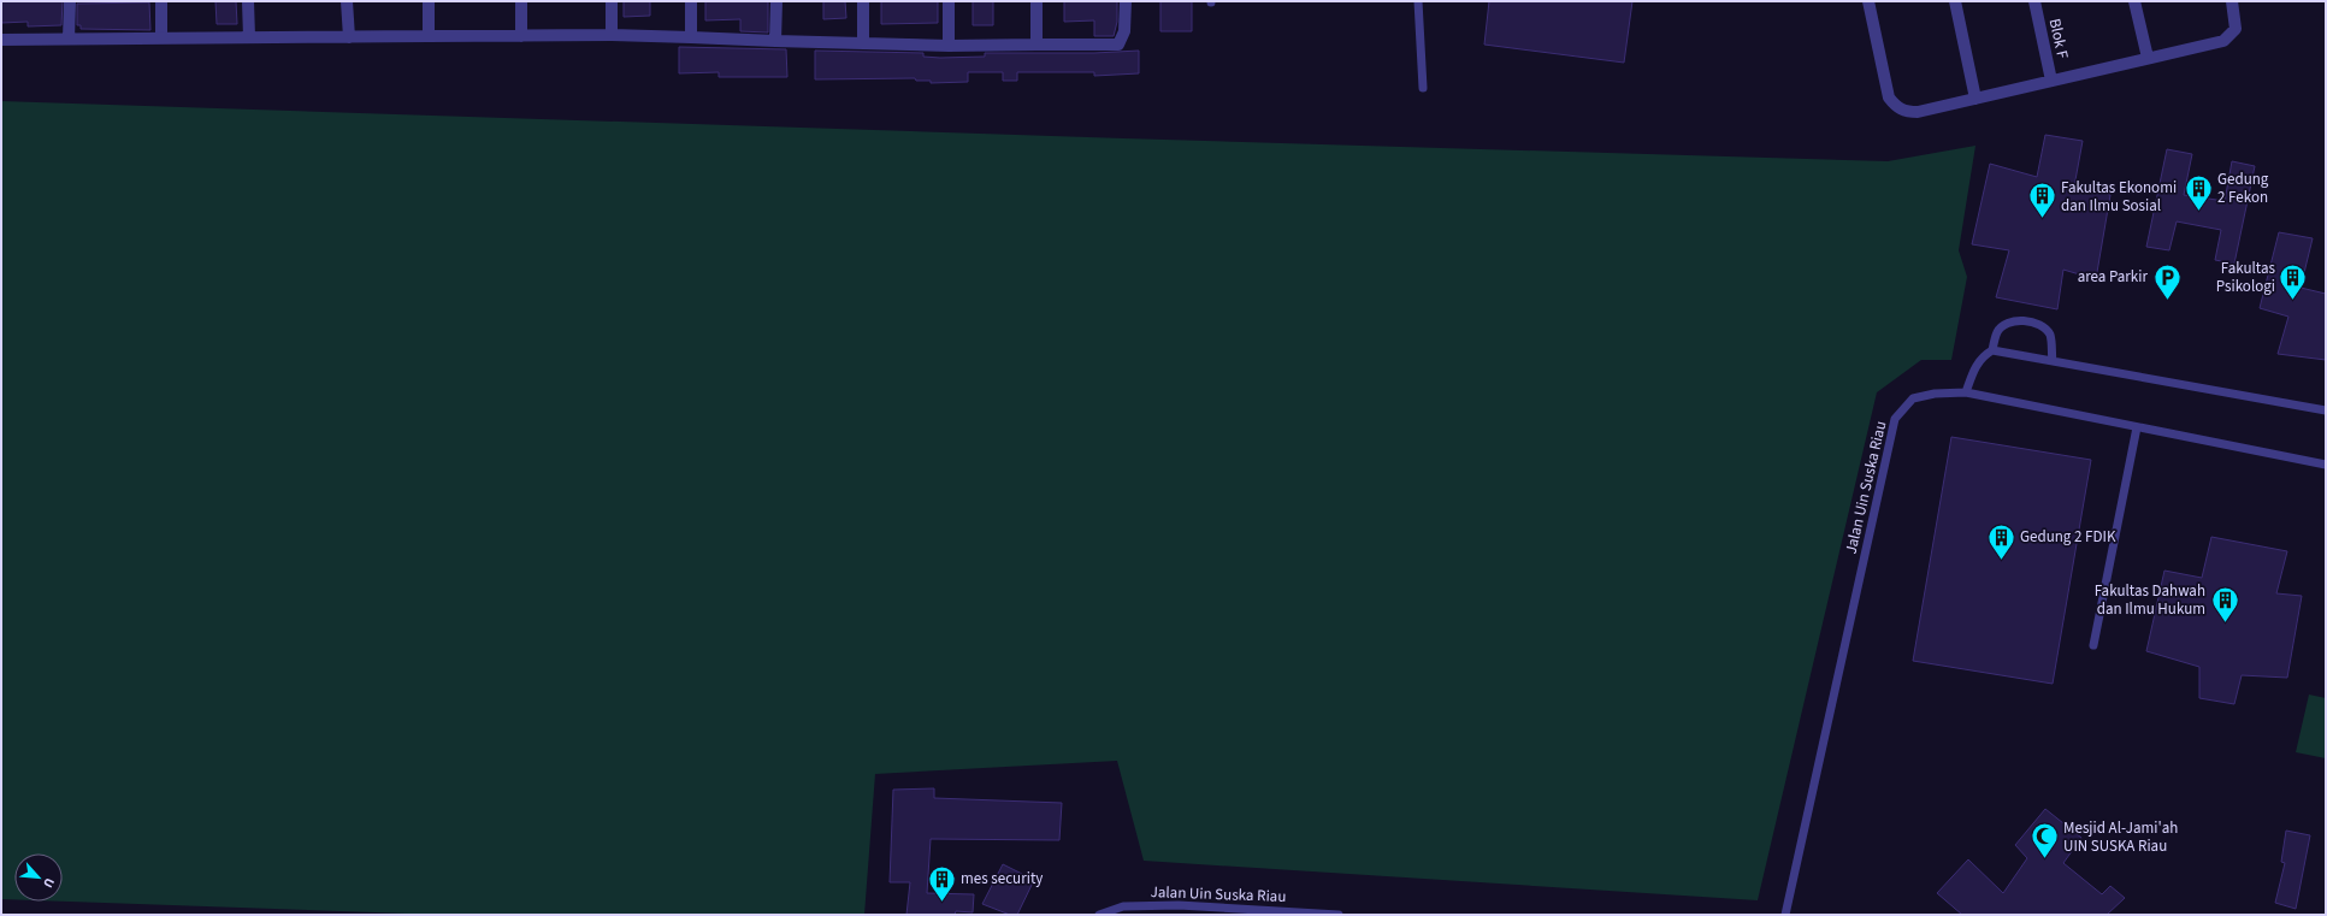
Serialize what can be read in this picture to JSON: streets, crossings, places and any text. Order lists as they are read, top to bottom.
{
  "streets": {
    "street": ["Blok F"],
    "lane": ["Jalan Uin Suska Riau"]
  },
  "places": {
    "building": [
      "Gedung 2 Fekon",
      "Fakultas Ekonomi dan Ilmu Sosial",
      "Fakultas Psikologi",
      "Gedung 2 FDIK",
      "Fakultas Dahwah dan Ilmu Hukum",
      "mes security"
    ],
    "parking": ["area Parkir"],
    "mosque": ["Mesjid Al-Jami'ah UIN SUSKA Riau"]
  },
  "north": "bottom right"
}
